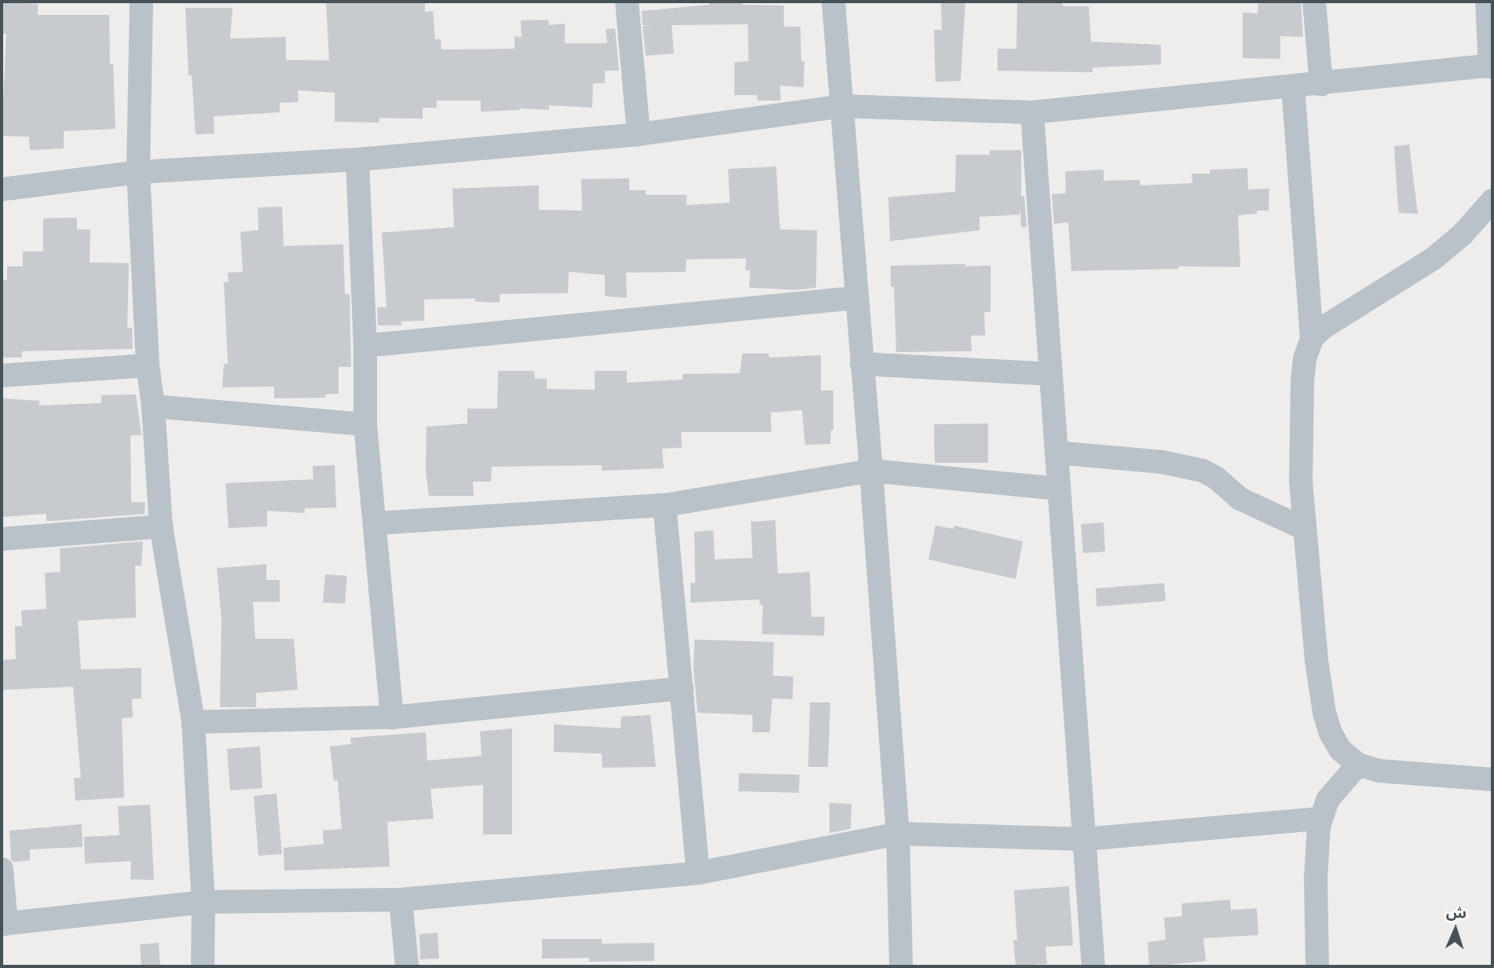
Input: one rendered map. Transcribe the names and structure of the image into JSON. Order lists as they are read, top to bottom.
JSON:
{
  "north": "top"
}
